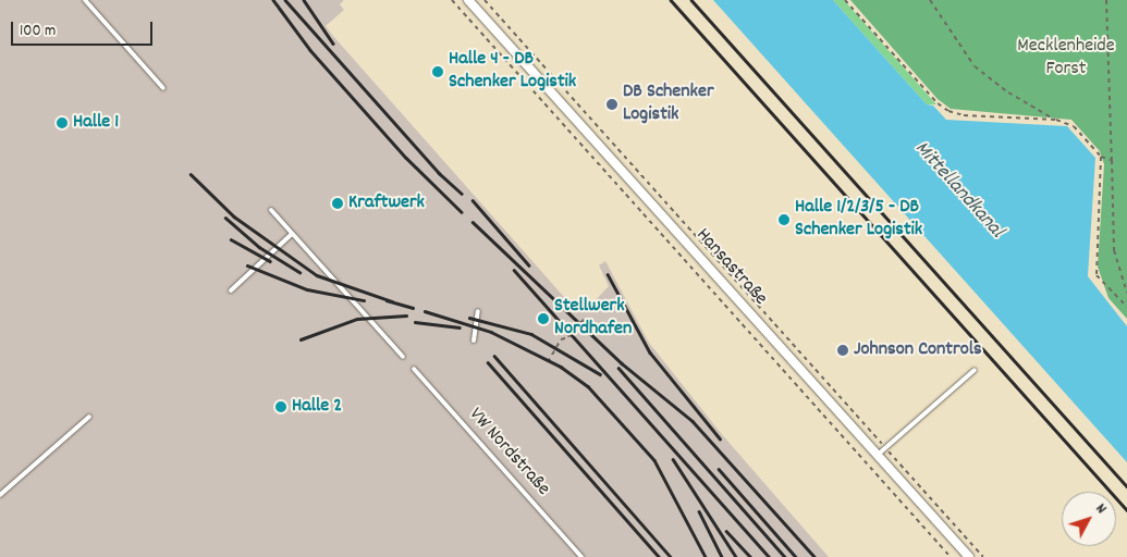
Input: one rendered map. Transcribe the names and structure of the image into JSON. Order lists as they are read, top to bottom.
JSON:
{
  "streets": {
    "street": ["Hansastraße"],
    "lane": ["VW Nordstraße"]
  },
  "water": ["Mittellandkanal"],
  "parks": ["Mecklenheide Forst"],
  "places": [
    "Halle 4 - DB Schenker Logistik",
    "DB Schenker Logistik",
    "Halle 1",
    "Kraftwerk",
    "Halle 1/2/3/5 - DB Schenker Logistik",
    "Stellwerk Nordhafen",
    "Johnson Controls",
    "Halle 2"
  ],
  "scale_bar": "100 m",
  "north": "top right"
}
